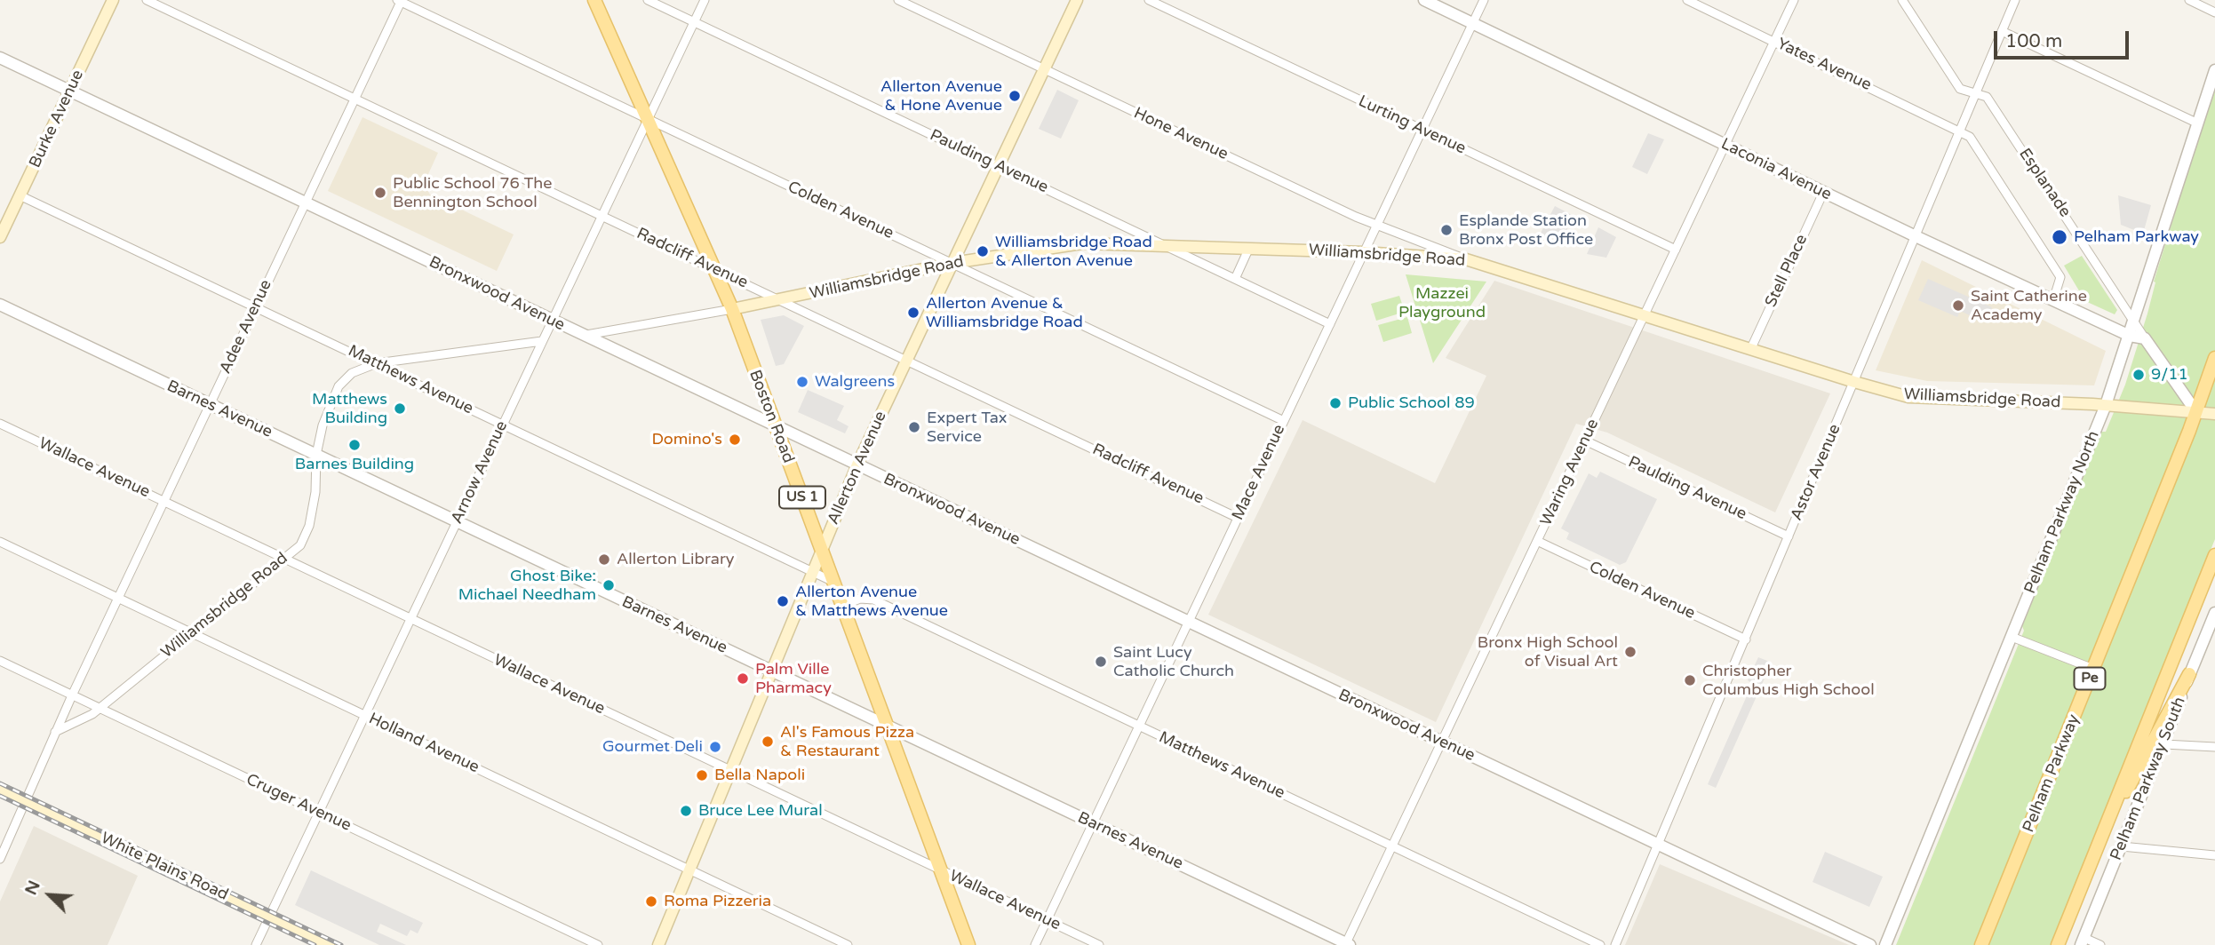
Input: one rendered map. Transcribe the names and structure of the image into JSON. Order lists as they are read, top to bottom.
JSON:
{
  "streets": {
    "main road": [
      "Burke Avenue",
      "Williamsbridge Road",
      "Boston Road",
      "Allerton Avenue",
      "US 1",
      "Pe",
      "Pelham Parkway",
      "White Plains Road"
    ],
    "street": [
      "Yates Avenue",
      "Lurting Avenue",
      "Hone Avenue",
      "Paulding Avenue",
      "Laconia Avenue",
      "Esplanade",
      "Colden Avenue",
      "Radcliff Avenue",
      "Stell Place",
      "Bronxwood Avenue",
      "Adee Avenue",
      "Matthews Avenue",
      "Barnes Avenue",
      "Wallace Avenue",
      "Arnow Avenue",
      "Mace Avenue",
      "Waring Avenue",
      "Astor Avenue",
      "Pelham Parkway North",
      "Holland Avenue",
      "Pelham Parkway South",
      "Cruger Avenue"
    ]
  },
  "crossings": [
    ["Yates Avenue", "Waring Avenue"],
    ["Yates Avenue", "Astor Avenue"],
    ["Burke Avenue", "Bronxwood Avenue"],
    ["Burke Avenue", "Matthews Avenue"],
    ["Lurting Avenue", "Mace Avenue"],
    ["Lurting Avenue", "Waring Avenue"],
    ["Hone Avenue", "Williamsbridge Road"],
    ["Hone Avenue", "Allerton Avenue"],
    ["Hone Avenue", "Mace Avenue"],
    ["Paulding Avenue", "Williamsbridge Road"],
    ["Paulding Avenue", "Allerton Avenue"],
    ["Paulding Avenue", "Arnow Avenue"],
    ["Paulding Avenue", "Mace Avenue"],
    ["Paulding Avenue", "Waring Avenue"],
    ["Paulding Avenue", "Astor Avenue"],
    ["Laconia Avenue", "Esplanade"],
    ["Laconia Avenue", "Stell Place"],
    ["Laconia Avenue", "Mace Avenue"],
    ["Laconia Avenue", "Waring Avenue"],
    ["Laconia Avenue", "Astor Avenue"],
    ["Laconia Avenue", "Pelham Parkway North"],
    ["Esplanade", "Williamsbridge Road"],
    ["Esplanade", "Astor Avenue"],
    ["Esplanade", "Pelham Parkway North"],
    ["Esplanade", "Pelham Parkway"],
    ["Colden Avenue", "Williamsbridge Road"],
    ["Colden Avenue", "Adee Avenue"],
    ["Colden Avenue", "Boston Road"],
    ["Colden Avenue", "Allerton Avenue"],
    ["Colden Avenue", "Arnow Avenue"],
    ["Colden Avenue", "Mace Avenue"],
    ["Colden Avenue", "Waring Avenue"],
    ["Colden Avenue", "Astor Avenue"],
    ["Williamsbridge Road", "Radcliff Avenue"],
    ["Williamsbridge Road", "Stell Place"],
    ["Williamsbridge Road", "Bronxwood Avenue"],
    ["Williamsbridge Road", "Adee Avenue"],
    ["Williamsbridge Road", "Matthews Avenue"],
    ["Williamsbridge Road", "Barnes Avenue"],
    ["Williamsbridge Road", "Boston Road"],
    ["Williamsbridge Road", "Wallace Avenue"],
    ["Williamsbridge Road", "Allerton Avenue"],
    ["Williamsbridge Road", "Arnow Avenue"],
    ["Williamsbridge Road", "Mace Avenue"],
    ["Williamsbridge Road", "Waring Avenue"],
    ["Williamsbridge Road", "Astor Avenue"],
    ["Williamsbridge Road", "Pelham Parkway North"],
    ["Williamsbridge Road", "Holland Avenue"],
    ["Williamsbridge Road", "Pelham Parkway"],
    ["Williamsbridge Road", "Cruger Avenue"],
    ["Radcliff Avenue", "Adee Avenue"],
    ["Radcliff Avenue", "Boston Road"],
    ["Radcliff Avenue", "Allerton Avenue"],
    ["Radcliff Avenue", "Arnow Avenue"],
    ["Radcliff Avenue", "Mace Avenue"],
    ["Bronxwood Avenue", "Adee Avenue"],
    ["Bronxwood Avenue", "Boston Road"],
    ["Bronxwood Avenue", "Allerton Avenue"],
    ["Bronxwood Avenue", "Arnow Avenue"],
    ["Bronxwood Avenue", "Mace Avenue"],
    ["Bronxwood Avenue", "Waring Avenue"],
    ["Bronxwood Avenue", "Astor Avenue"],
    ["Adee Avenue", "Matthews Avenue"],
    ["Adee Avenue", "Barnes Avenue"],
    ["Adee Avenue", "Wallace Avenue"],
    ["Adee Avenue", "Holland Avenue"],
    ["Adee Avenue", "Cruger Avenue"],
    ["Adee Avenue", "White Plains Road"],
    ["Matthews Avenue", "Boston Road"],
    ["Matthews Avenue", "Allerton Avenue"],
    ["Matthews Avenue", "Arnow Avenue"],
    ["Matthews Avenue", "Mace Avenue"],
    ["Matthews Avenue", "Waring Avenue"],
    ["Barnes Avenue", "Boston Road"],
    ["Barnes Avenue", "Allerton Avenue"],
    ["Barnes Avenue", "Arnow Avenue"],
    ["Barnes Avenue", "Mace Avenue"],
    ["Barnes Avenue", "Waring Avenue"],
    ["Boston Road", "Wallace Avenue"],
    ["Boston Road", "Allerton Avenue"],
    ["Boston Road", "Arnow Avenue"],
    ["Wallace Avenue", "Allerton Avenue"],
    ["Wallace Avenue", "Arnow Avenue"],
    ["Wallace Avenue", "Mace Avenue"],
    ["Allerton Avenue", "Holland Avenue"],
    ["Arnow Avenue", "Holland Avenue"],
    ["Arnow Avenue", "Cruger Avenue"],
    ["Arnow Avenue", "White Plains Road"]
  ],
  "parks": ["Mazzei Playground"],
  "places": [
    "Allerton Avenue & Hone Avenue",
    "Public School 76 The Bennington School",
    "Esplande Station Bronx Post Office",
    "Pelham Parkway",
    "Williamsbridge Road & Allerton Avenue",
    "Saint Catherine Academy",
    "Allerton Avenue & Williamsbridge Road",
    "9/11",
    "Walgreens",
    "Public School 89",
    "Matthews Building",
    "Expert Tax Service",
    "Domino's",
    "Barnes Building",
    "Allerton Library",
    "Ghost Bike: Michael Needham",
    "Allerton Avenue & Matthews Avenue",
    "Bronx High School of Visual Art",
    "Saint Lucy Catholic Church",
    "Palm Ville Pharmacy",
    "Christopher Columbus High School",
    "Al's Famous Pizza & Restaurant",
    "Gourmet Deli",
    "Bella Napoli",
    "Bruce Lee Mural",
    "Roma Pizzeria"
  ],
  "scale_bar": "100 m",
  "north": "top left"
}
